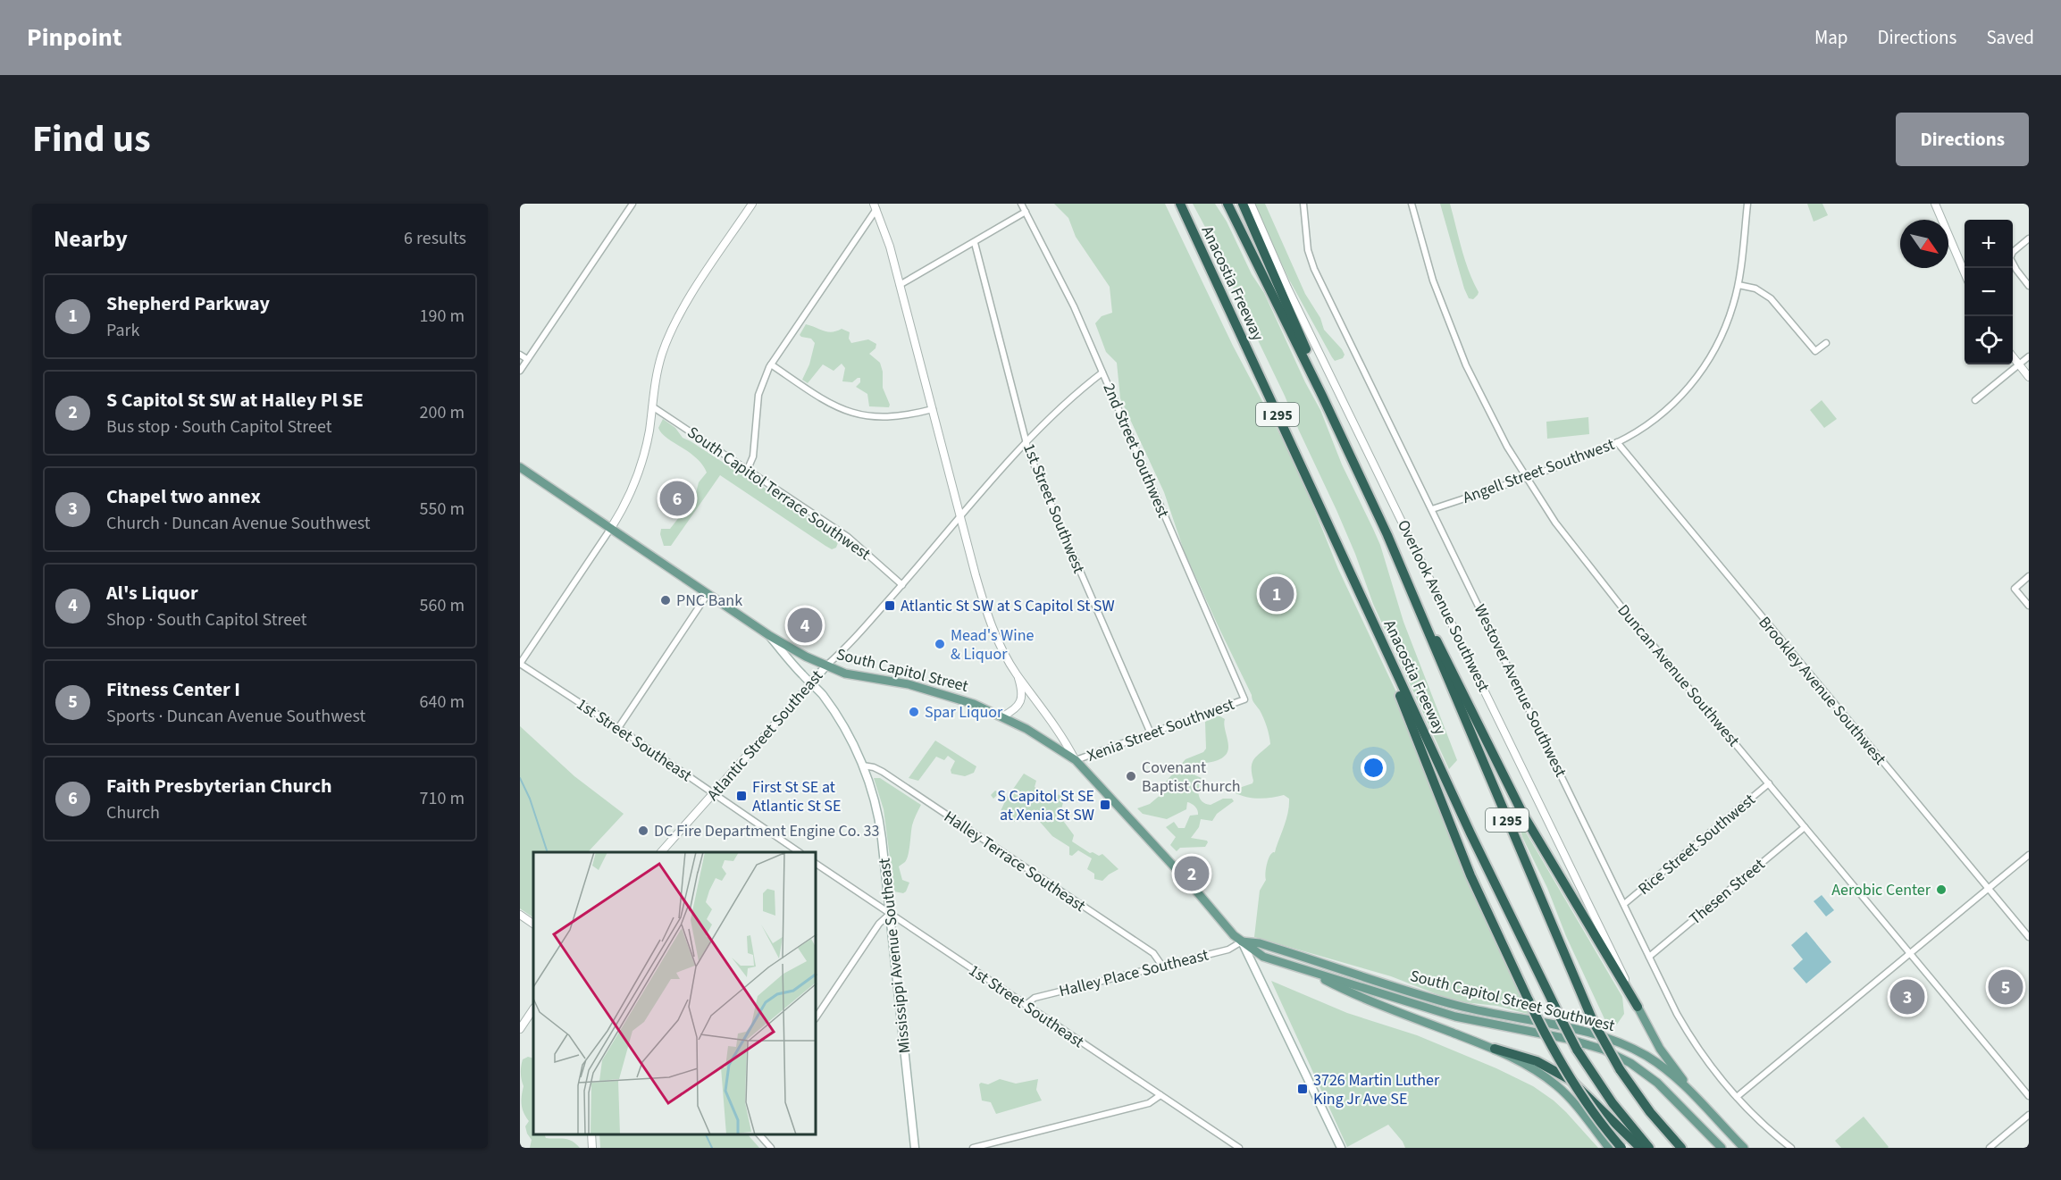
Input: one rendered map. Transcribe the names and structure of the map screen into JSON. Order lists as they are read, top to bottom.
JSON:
{
  "streets": {
    "highway": ["Anacostia Freeway", "I 295"],
    "main road": [
      "South Capitol Street",
      "Atlantic Street Southeast",
      "Mississippi Avenue Southeast",
      "South Capitol Street Southwest"
    ],
    "street": [
      "2nd Street Southwest",
      "Angell Street Southwest",
      "South Capitol Terrace Southwest",
      "1st Street Southwest",
      "Overlook Avenue Southwest",
      "Duncan Avenue Southwest",
      "Westover Avenue Southwest",
      "Brookley Avenue Southwest",
      "Xenia Street Southwest",
      "1st Street Southeast",
      "Rice Street Southwest",
      "Halley Terrace Southeast",
      "Thesen Street",
      "Halley Place Southeast"
    ]
  },
  "crossings": [
    ["2nd Street Southwest", "Xenia Street Southwest"],
    ["Angell Street Southwest", "Duncan Avenue Southwest"],
    ["Angell Street Southwest", "Westover Avenue Southwest"],
    ["Angell Street Southwest", "Brookley Avenue Southwest"],
    ["1st Street Southwest", "Xenia Street Southwest"],
    ["South Capitol Street", "Xenia Street Southwest"],
    ["South Capitol Street", "Atlantic Street Southeast"],
    ["South Capitol Street", "Mississippi Avenue Southeast"],
    ["South Capitol Street", "Halley Place Southeast"],
    ["South Capitol Street", "South Capitol Street Southwest"],
    ["Duncan Avenue Southwest", "Rice Street Southwest"],
    ["Duncan Avenue Southwest", "Thesen Street"],
    ["Westover Avenue Southwest", "Rice Street Southwest"],
    ["Westover Avenue Southwest", "Thesen Street"],
    ["Atlantic Street Southeast", "1st Street Southeast"],
    ["Atlantic Street Southeast", "Mississippi Avenue Southeast"],
    ["1st Street Southeast", "Mississippi Avenue Southeast"],
    ["1st Street Southeast", "Halley Place Southeast"],
    ["Halley Terrace Southeast", "Mississippi Avenue Southeast"],
    ["Halley Terrace Southeast", "Halley Place Southeast"],
    ["Halley Place Southeast", "South Capitol Street Southwest"]
  ],
  "places": {
    "other": [
      "PNC Bank",
      "Mead's Wine & Liquor",
      "Spar Liquor",
      "Covenant Baptist Church",
      "DC Fire Department Engine Co. 33",
      "Aerobic Center"
    ],
    "transit": [
      "Atlantic St SW at S Capitol St SW",
      "First St SE at Atlantic St SE",
      "S Capitol St SE at Xenia St SW",
      "3726 Martin Luther King Jr Ave SE"
    ]
  },
  "north": "bottom right",
  "page": {
    "header": "Pinpoint",
    "nav": ["Map", "Directions", "Saved"],
    "title": "Find us",
    "buttons": "Directions",
    "heading": ["Nearby", "6 results"],
    "map_buttons": ["+", "−"],
    "list": [
      {
        "mark": "1",
        "name": "Shepherd Parkway",
        "note": "Park",
        "value": "190 m"
      },
      {
        "mark": "2",
        "name": "S Capitol St SW at Halley Pl SE",
        "note": "Bus stop · South Capitol Street",
        "value": "200 m"
      },
      {
        "mark": "3",
        "name": "Chapel two annex",
        "note": "Church · Duncan Avenue Southwest",
        "value": "550 m"
      },
      {
        "mark": "4",
        "name": "Al's Liquor",
        "note": "Shop · South Capitol Street",
        "value": "560 m"
      },
      {
        "mark": "5",
        "name": "Fitness Center I",
        "note": "Sports · Duncan Avenue Southwest",
        "value": "640 m"
      },
      {
        "mark": "6",
        "name": "Faith Presbyterian Church",
        "note": "Church",
        "value": "710 m"
      }
    ],
    "pins": [
      "6",
      "1",
      "4",
      "2",
      "5",
      "3"
    ]
  }
}
